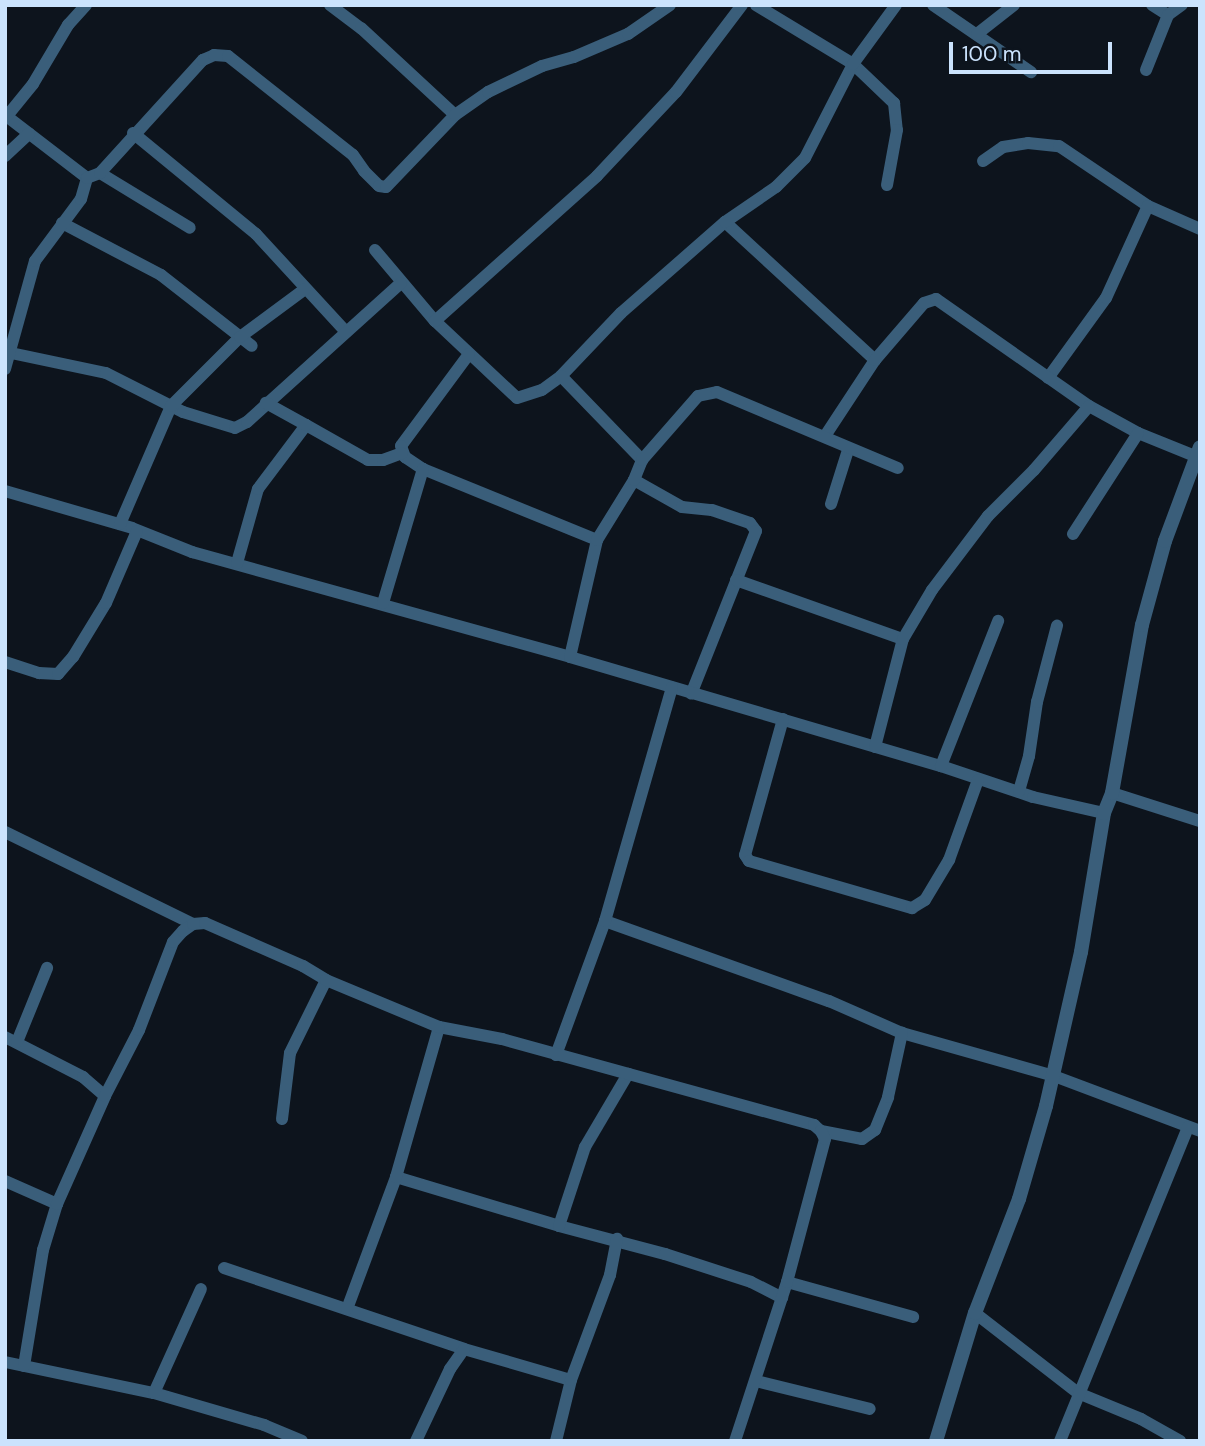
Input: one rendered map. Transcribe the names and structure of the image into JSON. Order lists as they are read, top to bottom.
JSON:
{
  "scale_bar": "100 m"
}
